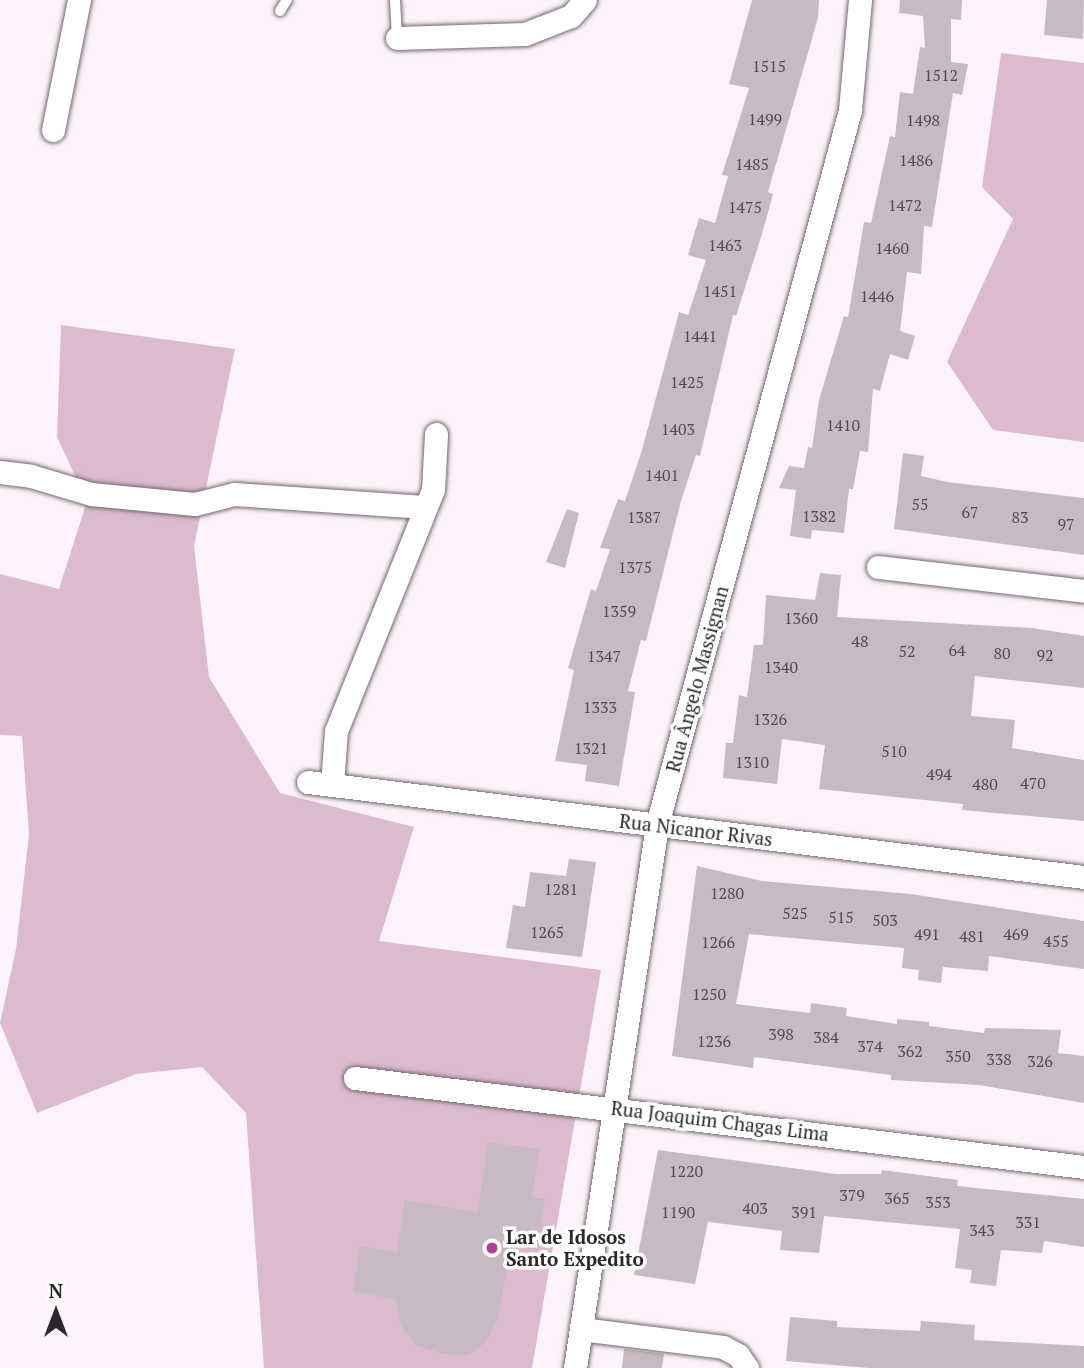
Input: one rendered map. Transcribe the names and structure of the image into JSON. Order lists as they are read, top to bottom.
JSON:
{
  "streets": {
    "street": ["Rua Ângelo Massignan", "Rua Nicanor Rivas", "Rua Joaquim Chagas Lima"]
  },
  "crossings": [
    ["Rua Ângelo Massignan", "Rua Nicanor Rivas"],
    ["Rua Ângelo Massignan", "Rua Joaquim Chagas Lima"]
  ],
  "places": ["Lar de Idosos Santo Expedito"],
  "house_numbers": [
    "1515",
    "1512",
    "1499",
    "1498",
    "1486",
    "1485",
    "1472",
    "1475",
    "1463",
    "1460",
    "1451",
    "1446",
    "1441",
    "1425",
    "1410",
    "1403",
    "1401",
    "55",
    "67",
    "1382",
    "1387",
    "83",
    "97",
    "1375",
    "1359",
    "1360",
    "48",
    "64",
    "52",
    "80",
    "92",
    "1347",
    "1340",
    "1333",
    "1326",
    "1321",
    "510",
    "1310",
    "494",
    "470",
    "480",
    "1281",
    "1280",
    "525",
    "515",
    "503",
    "1265",
    "491",
    "469",
    "481",
    "455",
    "1266",
    "1250",
    "398",
    "384",
    "1236",
    "374",
    "362",
    "350",
    "338",
    "326",
    "1220",
    "379",
    "365",
    "353",
    "403",
    "1190",
    "391",
    "331",
    "343"
  ],
  "north": "top"
}
